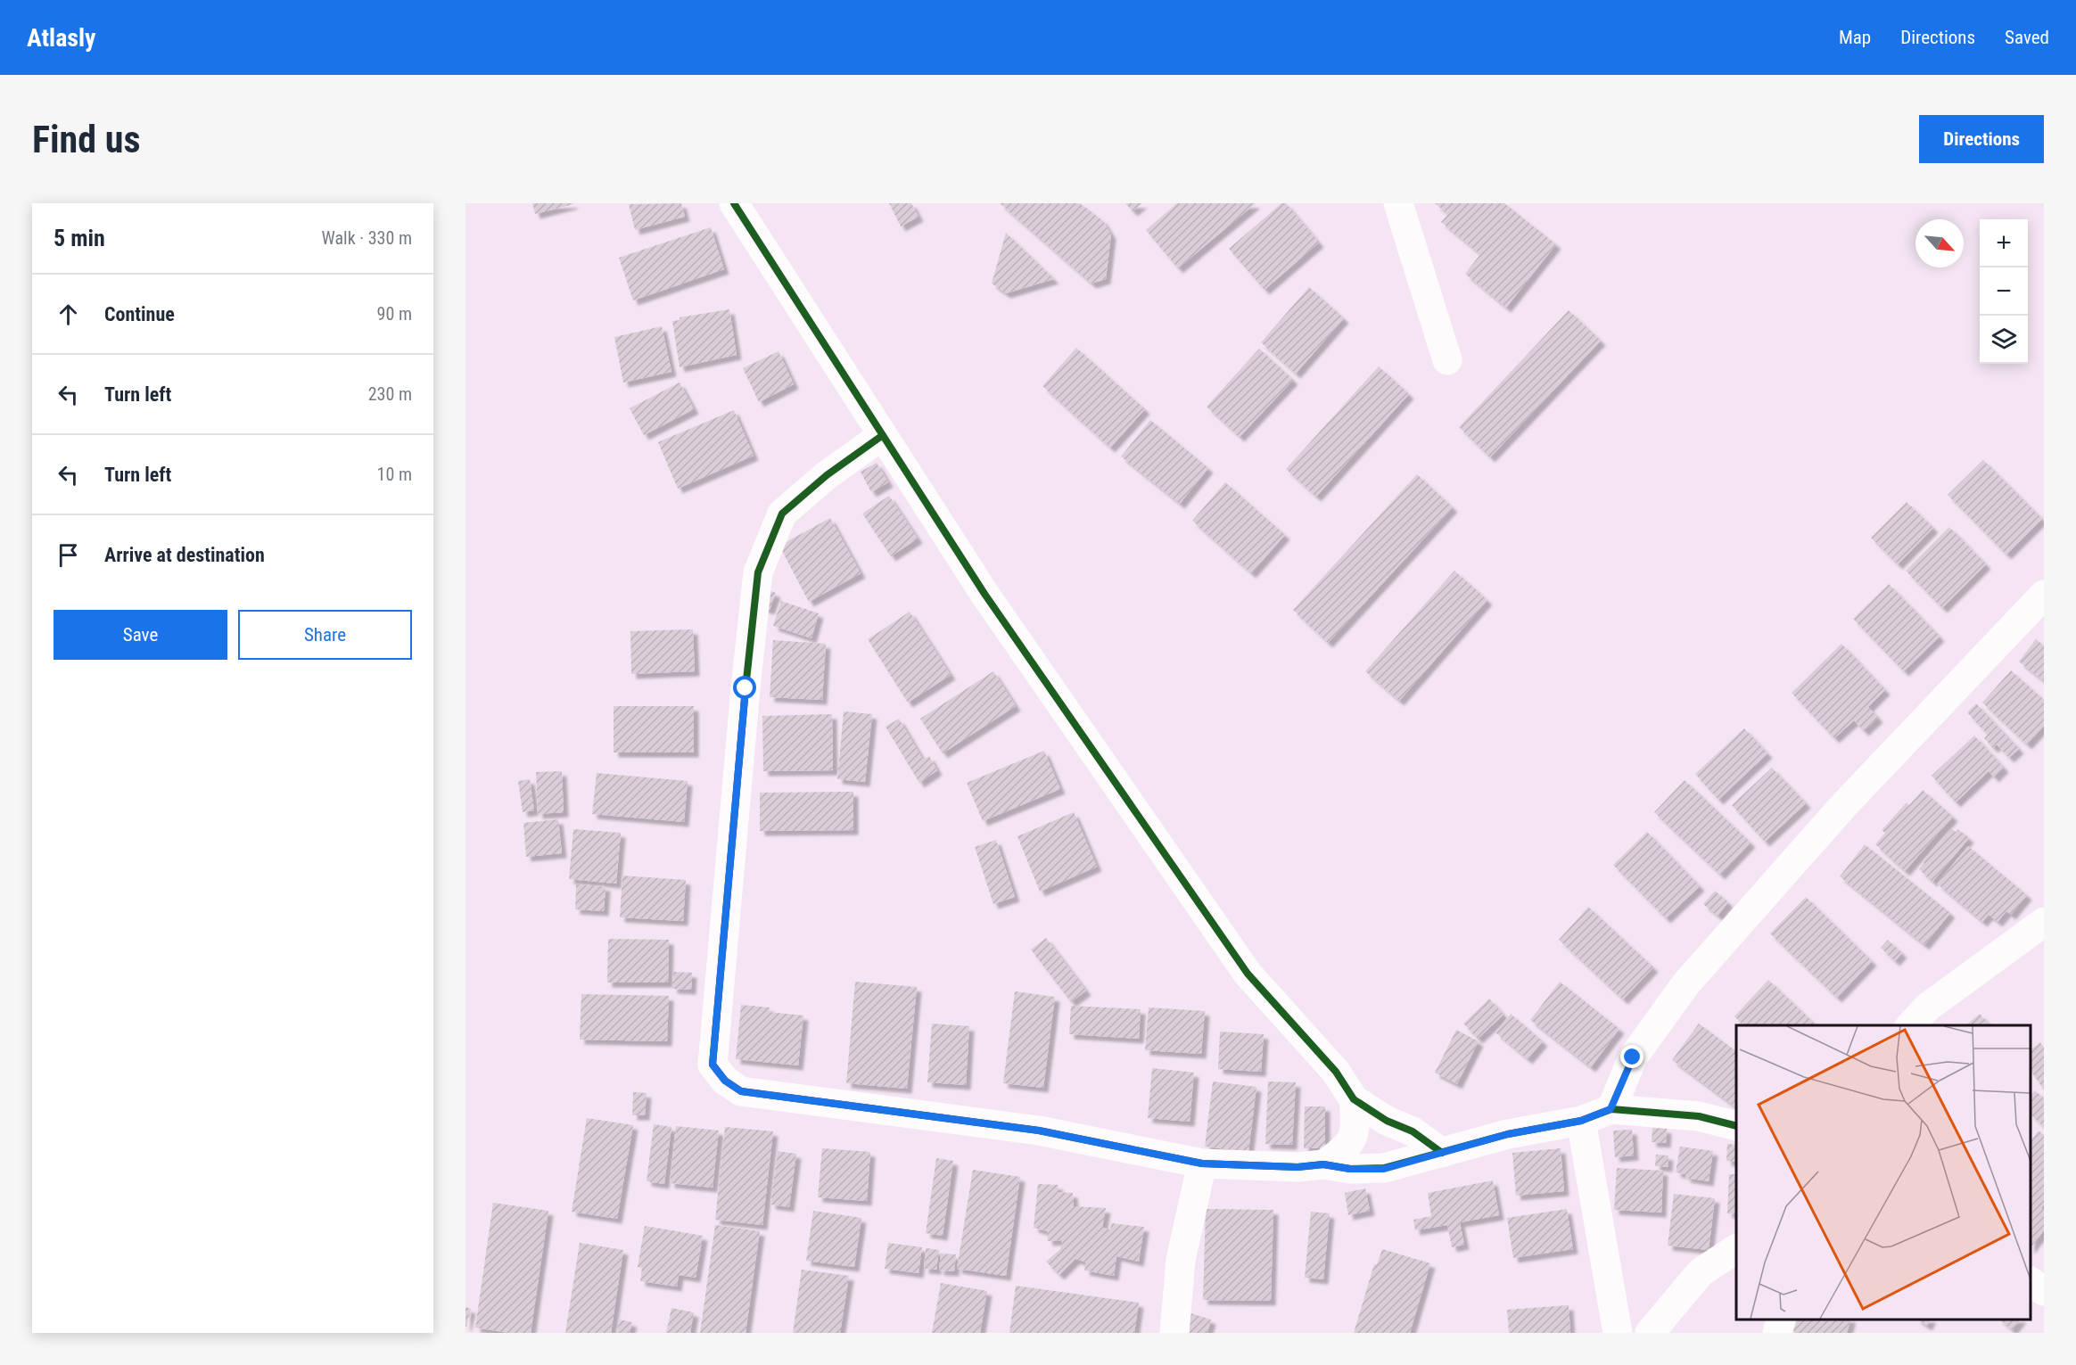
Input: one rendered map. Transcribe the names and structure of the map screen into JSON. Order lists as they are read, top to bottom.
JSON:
{
  "north": "bottom right",
  "page": {
    "header": "Atlasly",
    "nav": ["Map", "Directions", "Saved"],
    "buttons": [
      "Directions",
      ["Save", "Share"]
    ],
    "title": "Find us",
    "heading": ["5 min", "Walk · 330 m"],
    "map_buttons": ["+", "−"],
    "list": [
      ["Continue", "90 m"],
      ["Turn left", "230 m"],
      ["Turn left", "10 m"],
      "Arrive at destination"
    ]
  }
}
